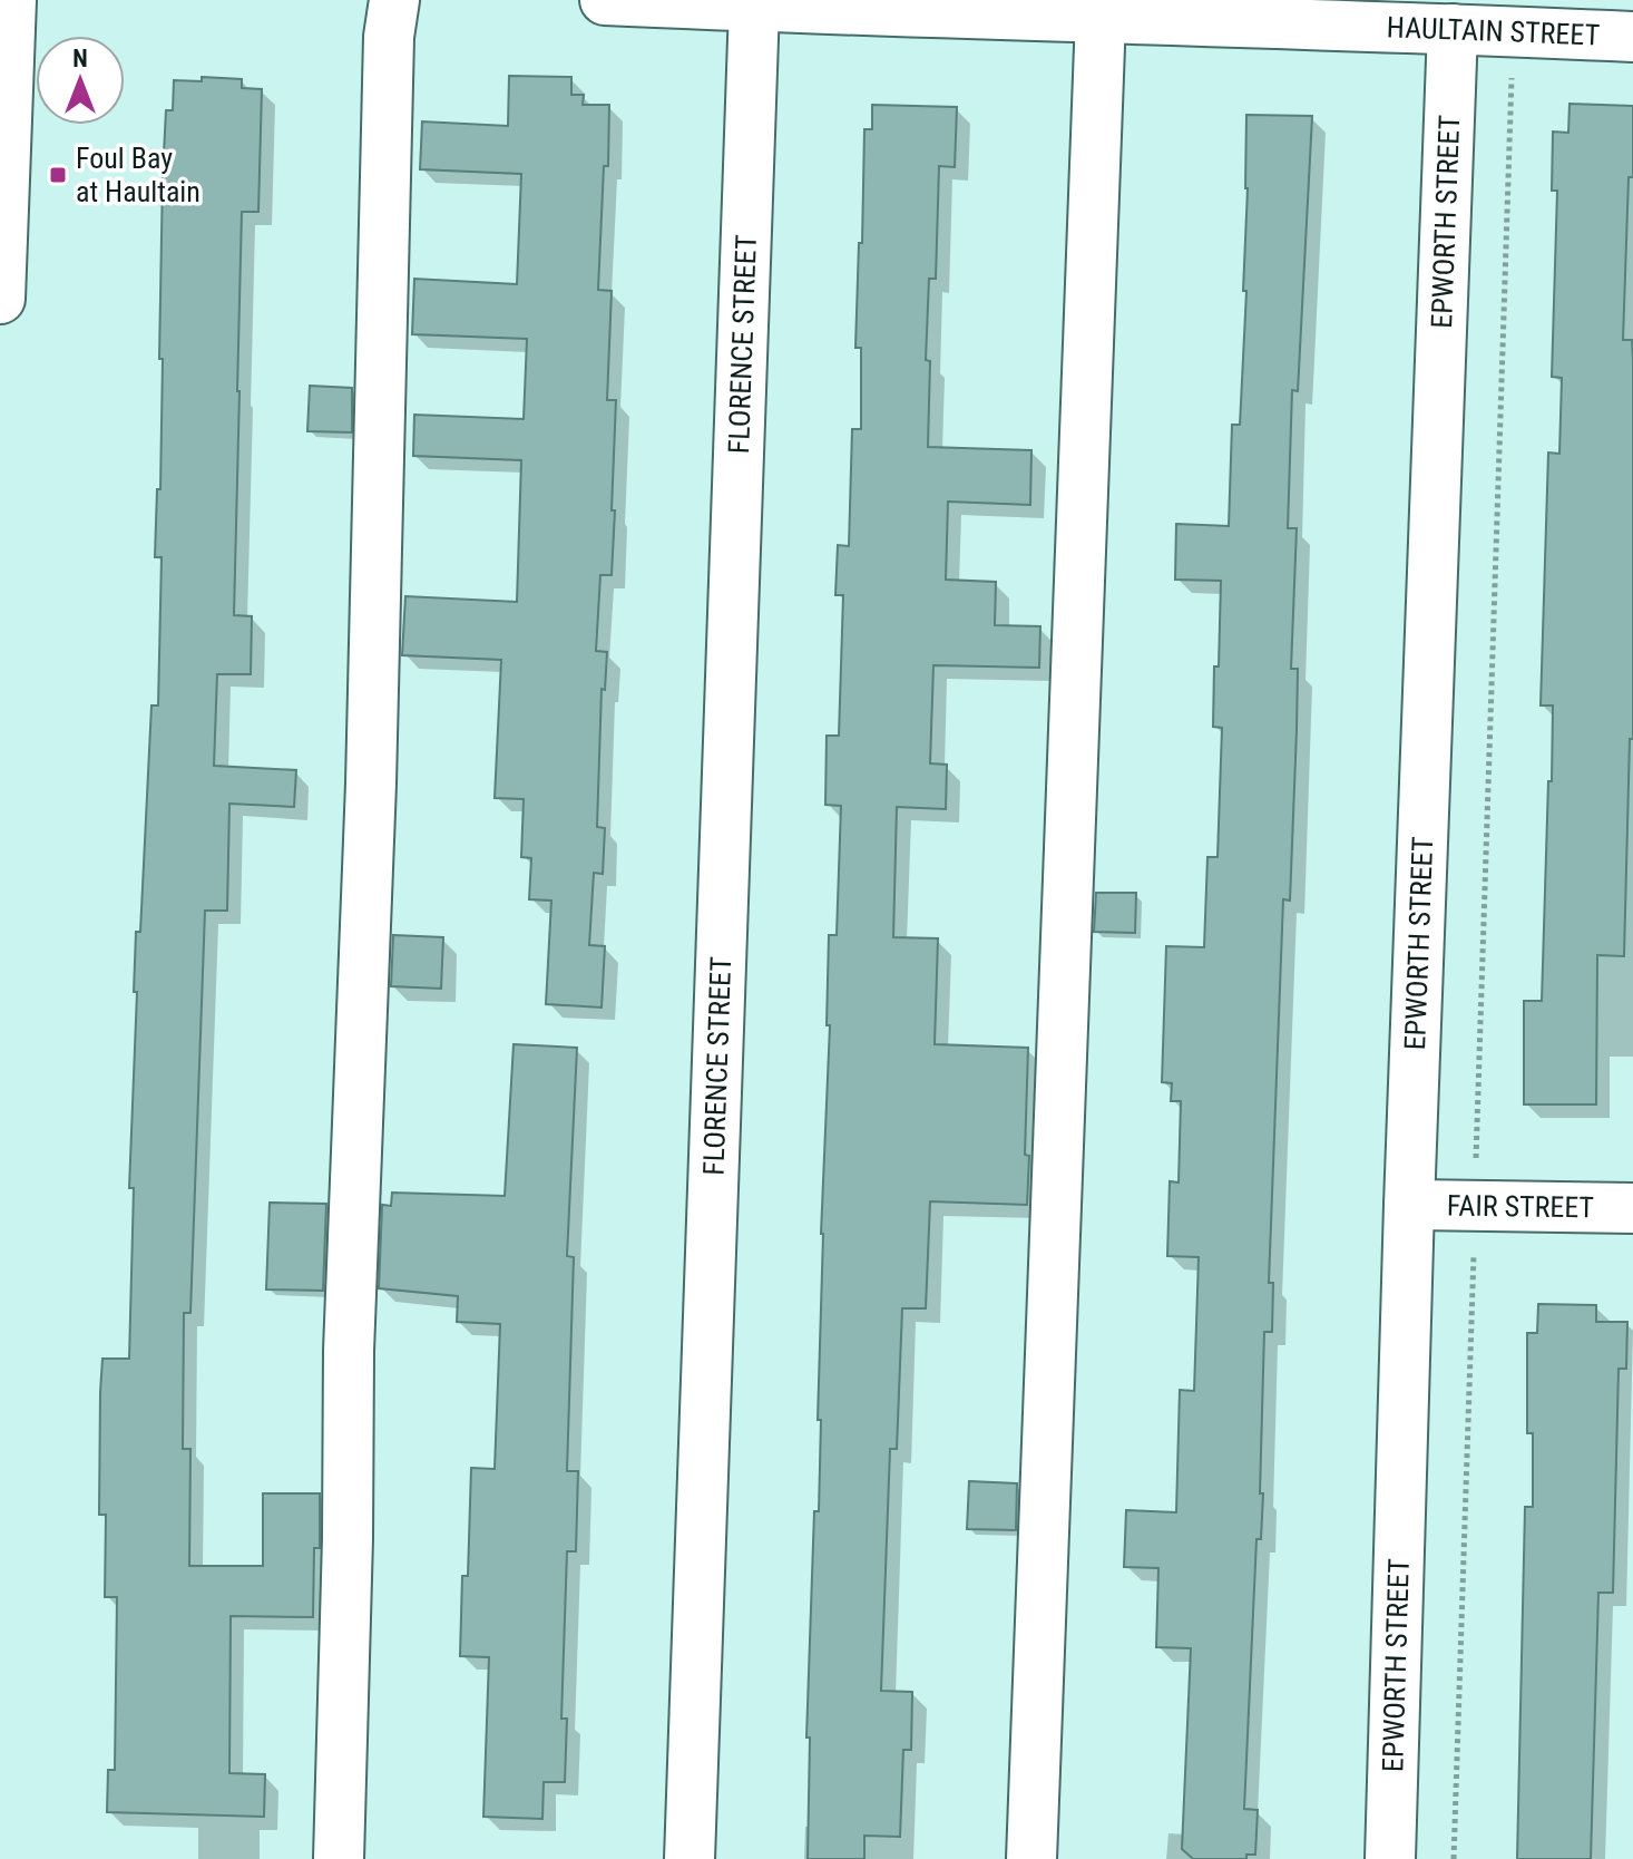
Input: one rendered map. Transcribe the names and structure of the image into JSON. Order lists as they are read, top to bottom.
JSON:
{
  "streets": {
    "street": [
      "HAULTAIN STREET",
      "EPWORTH STREET",
      "FLORENCE STREET",
      "FAIR STREET"
    ]
  },
  "crossings": [
    ["HAULTAIN STREET", "EPWORTH STREET"],
    ["HAULTAIN STREET", "FLORENCE STREET"],
    ["EPWORTH STREET", "FAIR STREET"]
  ],
  "places": {
    "transit": ["Foul Bay at Haultain"]
  },
  "north": "top"
}
